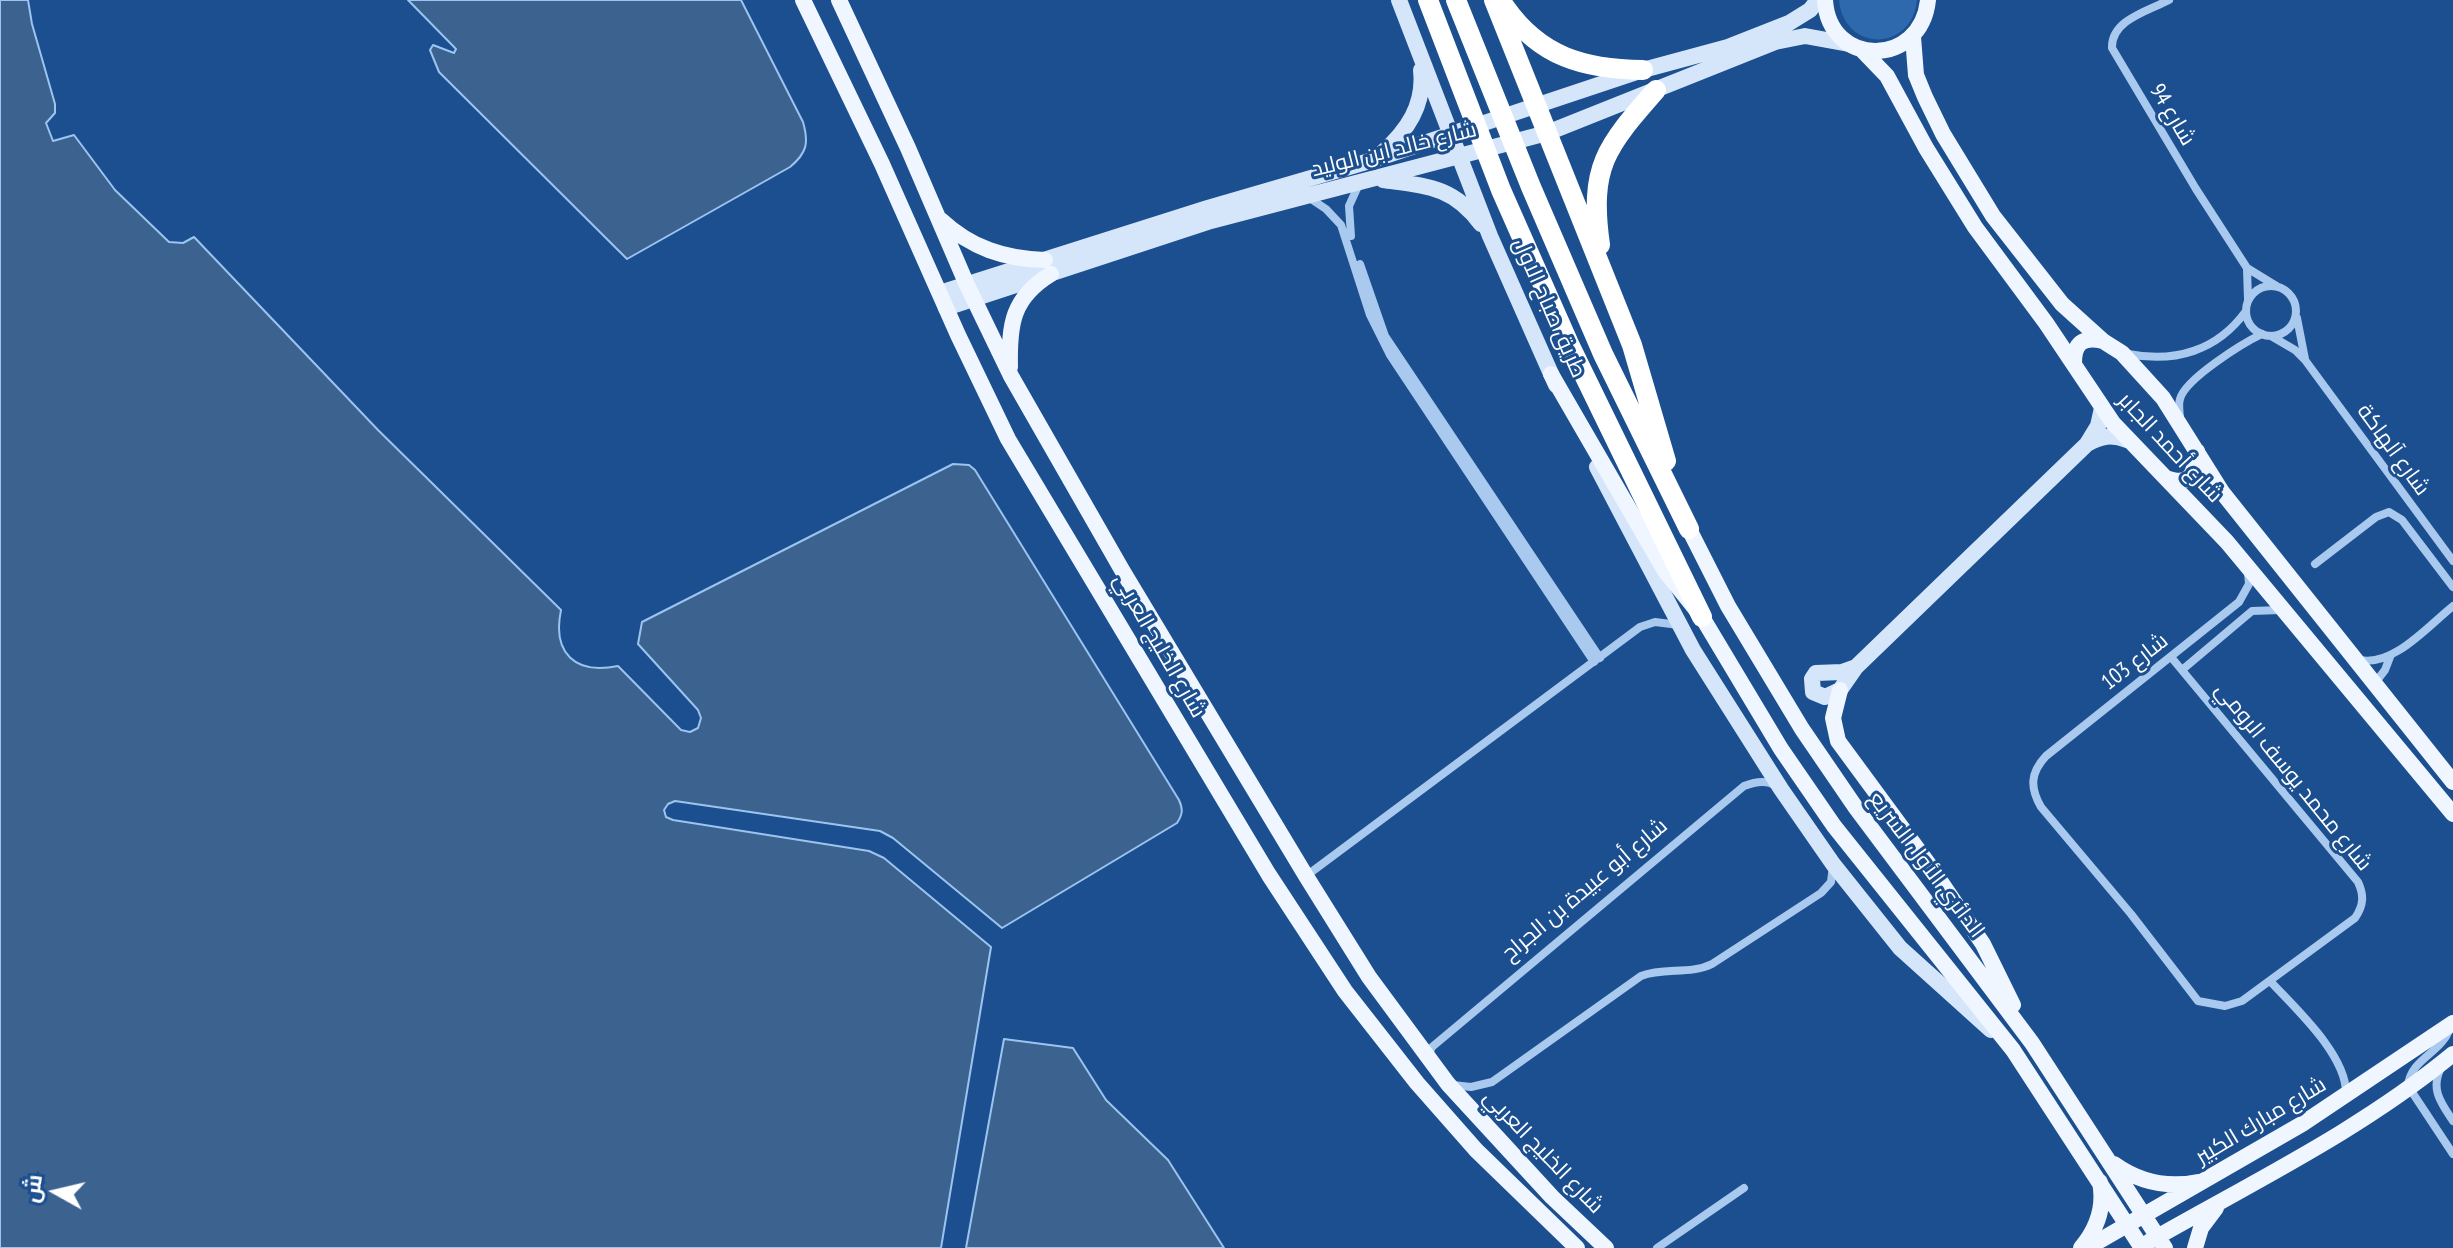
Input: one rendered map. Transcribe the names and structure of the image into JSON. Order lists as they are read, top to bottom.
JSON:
{
  "streets": {
    "highway": ["طريق صباح الاول"],
    "main road": [
      "شارع خالد ابن الوليد",
      "شارع أحمد الجابر",
      "شارع الخليج العربي",
      "الدائري الأول السريع",
      "شارع مبارك الكبير"
    ],
    "street": [
      "شارع 94",
      "شارع آلهاكة",
      "شارع 103",
      "شارع محمد يوسف الرومي",
      "شارع أبو عبيدة بن الجراح"
    ]
  },
  "crossings": [
    ["شارع 94", "شارع آلهاكة"],
    ["شارع خالد ابن الوليد", "طريق صباح الاول"],
    ["شارع خالد ابن الوليد", "شارع أحمد الجابر"],
    ["شارع خالد ابن الوليد", "شارع الخليج العربي"],
    ["طريق صباح الاول", "الدائري الأول السريع"],
    ["شارع أحمد الجابر", "شارع 103"],
    ["شارع الخليج العربي", "شارع أبو عبيدة بن الجراح"],
    ["شارع 103", "شارع محمد يوسف الرومي"],
    ["الدائري الأول السريع", "شارع أبو عبيدة بن الجراح"],
    ["الدائري الأول السريع", "شارع مبارك الكبير"]
  ],
  "north": "left"
}
